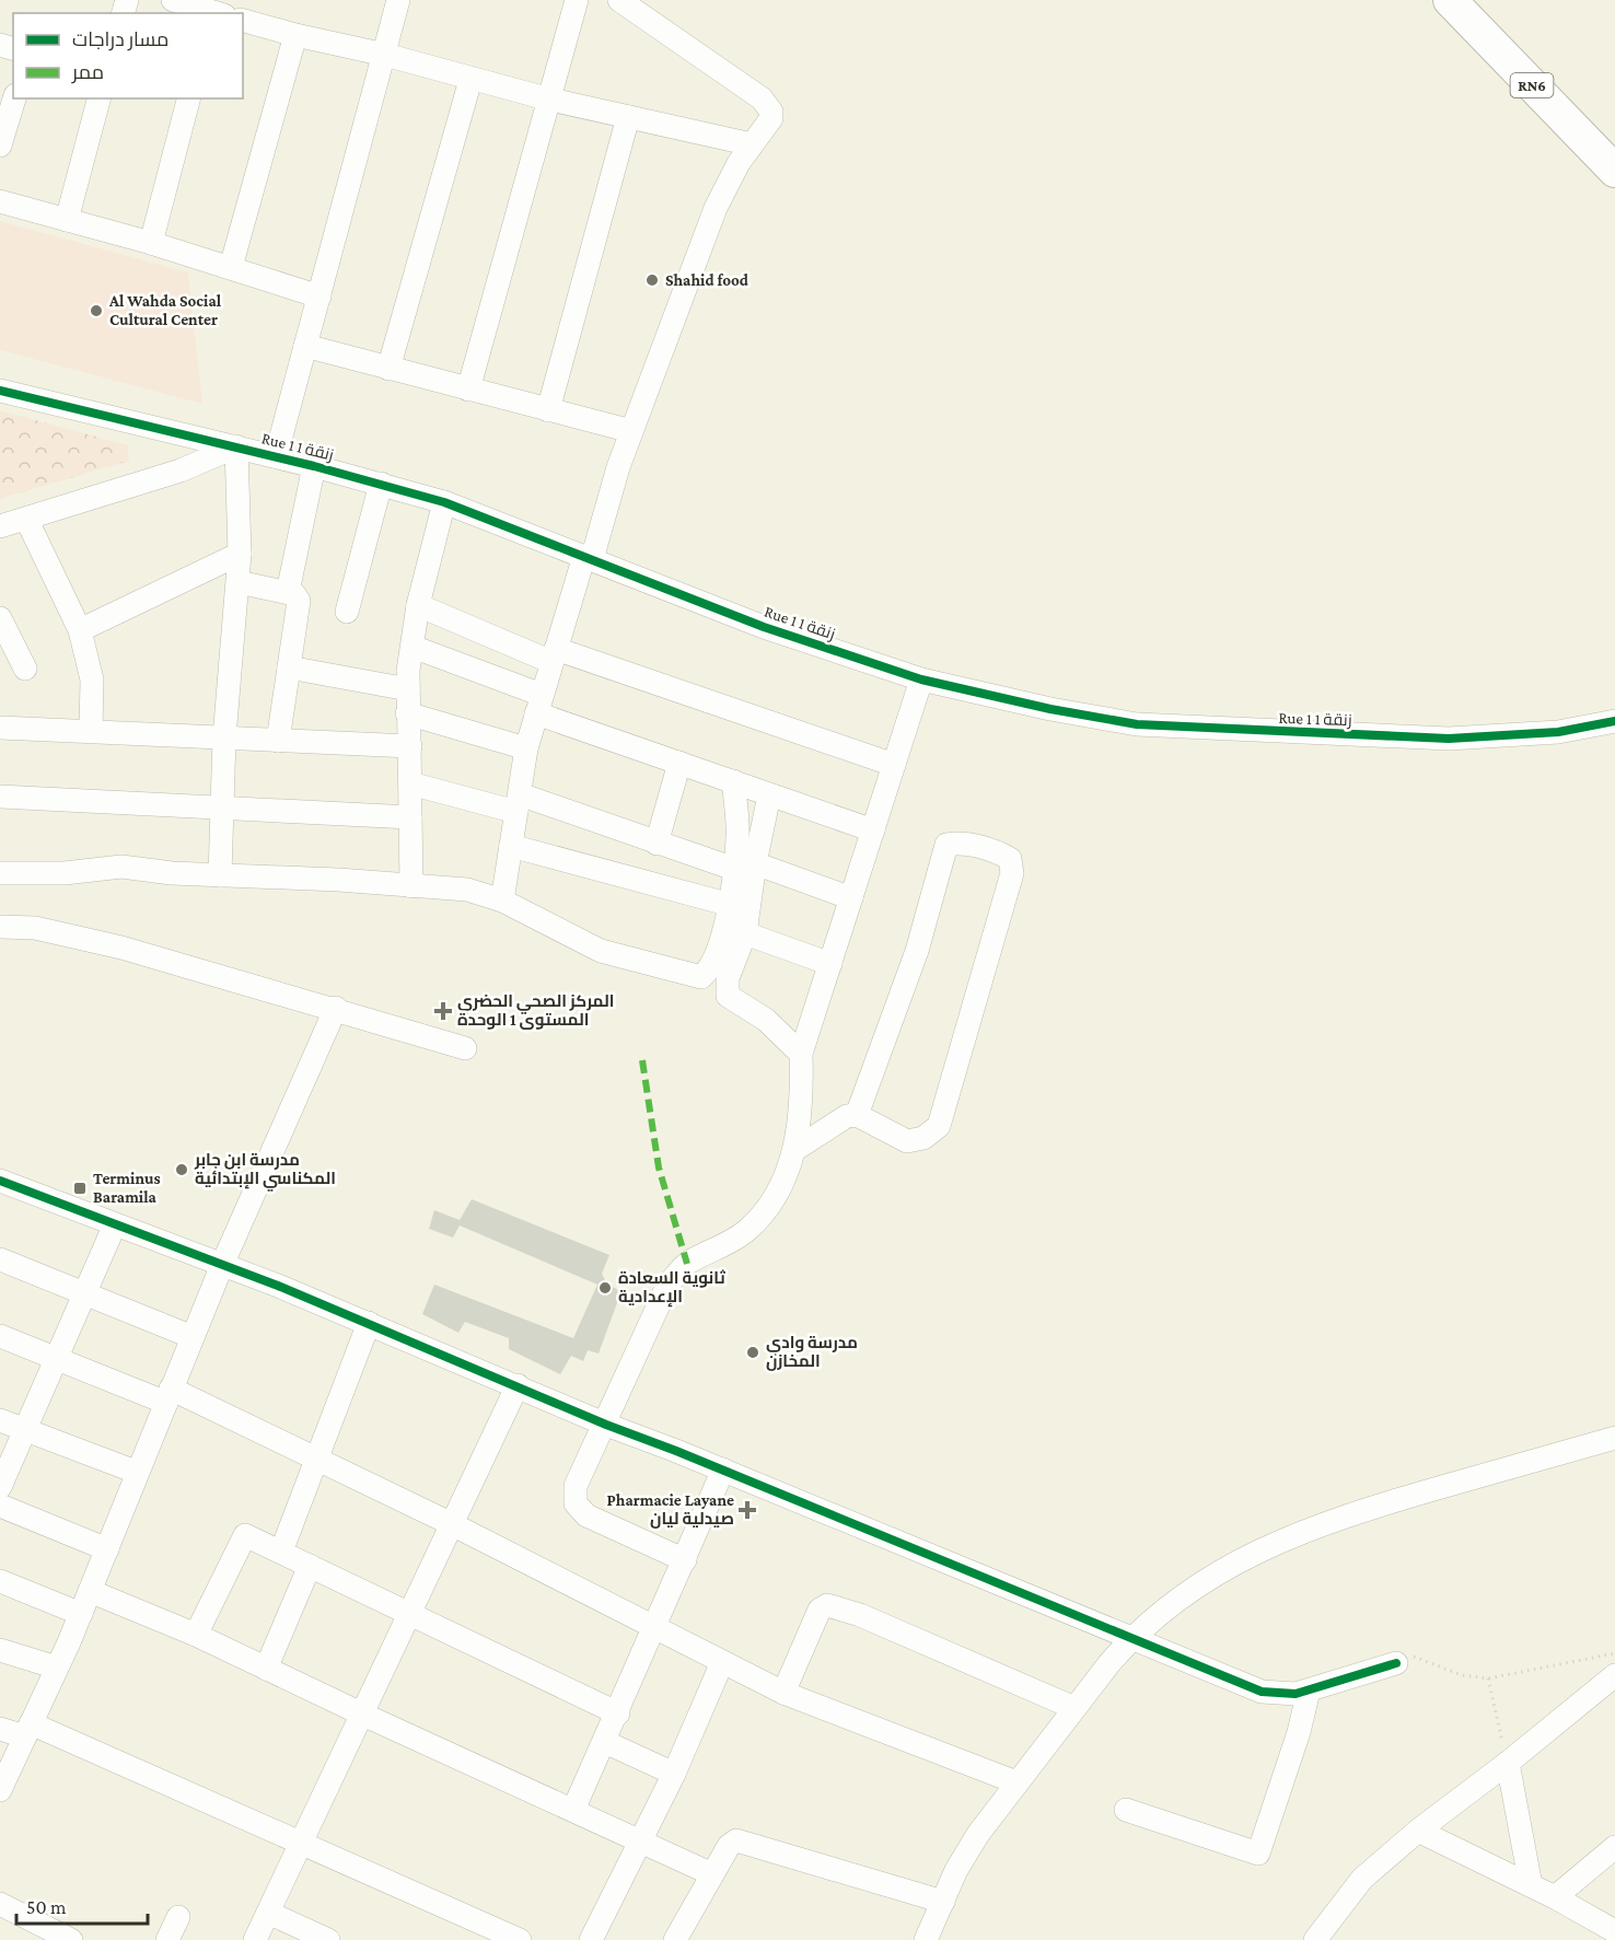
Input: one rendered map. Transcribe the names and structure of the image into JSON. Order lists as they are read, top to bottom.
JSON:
{
  "streets": {
    "highway": ["RN6"],
    "street": ["Rue 1 زنقة 1"]
  },
  "places": {
    "other": [
      "Shahid food",
      "Al Wahda Social Cultural Center",
      "مدرسة ابن جابر المكناسي الإبتدائية",
      "ثانوية السعادة الإعدادية",
      "مدرسة وادي المخازن"
    ],
    "health": ["المركز الصحي الحضري المستوى 1 الوحدة", "Pharmacie Layane صيدلية ليان"],
    "transit": ["Terminus Baramila"]
  },
  "legend": ["مسار دراجات", "ممر"],
  "scale_bar": "50 m"
}
